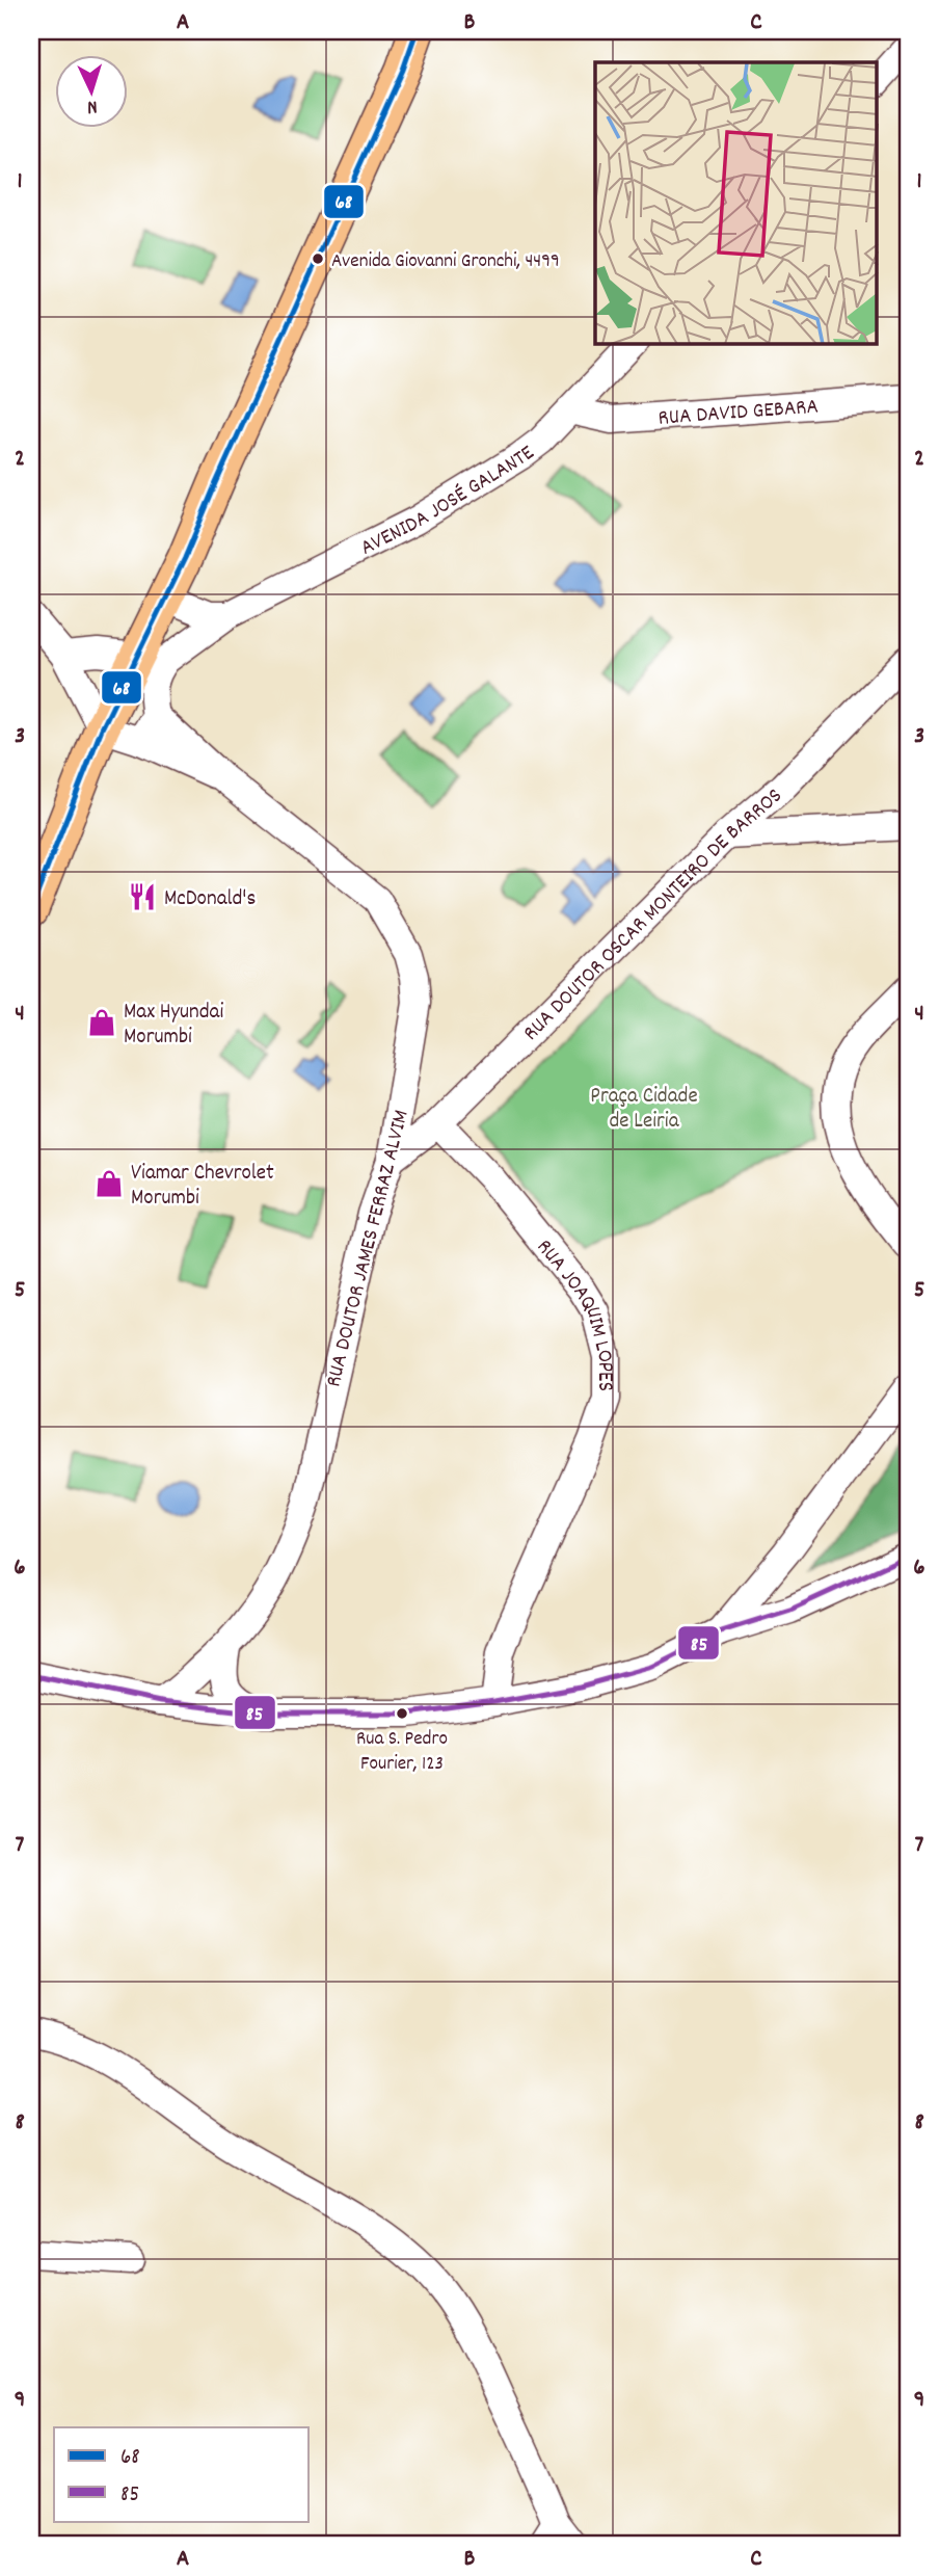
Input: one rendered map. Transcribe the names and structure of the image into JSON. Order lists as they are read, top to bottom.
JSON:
{
  "streets": {
    "street": [
      "RUA DAVID GEBARA",
      "AVENIDA JOSÉ GALANTE",
      "RUA DOUTOR OSCAR MONTEIRO DE BARROS",
      "RUA DOUTOR JAMES FERRAZ ALVIM",
      "RUA JOAQUIM LOPES"
    ]
  },
  "crossings": [
    ["RUA DAVID GEBARA", "AVENIDA JOSÉ GALANTE"],
    ["AVENIDA JOSÉ GALANTE", "RUA DOUTOR JAMES FERRAZ ALVIM"],
    ["RUA DOUTOR OSCAR MONTEIRO DE BARROS", "RUA DOUTOR JAMES FERRAZ ALVIM"],
    ["RUA DOUTOR OSCAR MONTEIRO DE BARROS", "RUA JOAQUIM LOPES"]
  ],
  "parks": ["Praça Cidade de Leiria"],
  "places": {
    "other": ["Avenida Giovanni Gronchi, 4499", "Rua S. Pedro Fourier, 123"],
    "restaurant": ["McDonald's"],
    "shop": ["Max Hyundai Morumbi", "Viamar Chevrolet Morumbi"]
  },
  "lines": ["transit line 68", "transit line 85"],
  "legend": ["68", "85"],
  "north": "bottom",
  "grid": {
    "columns": ["A", "B", "C"],
    "rows": [
      "1",
      "2",
      "3",
      "4",
      "5",
      "6",
      "7",
      "8",
      "9"
    ]
  }
}
